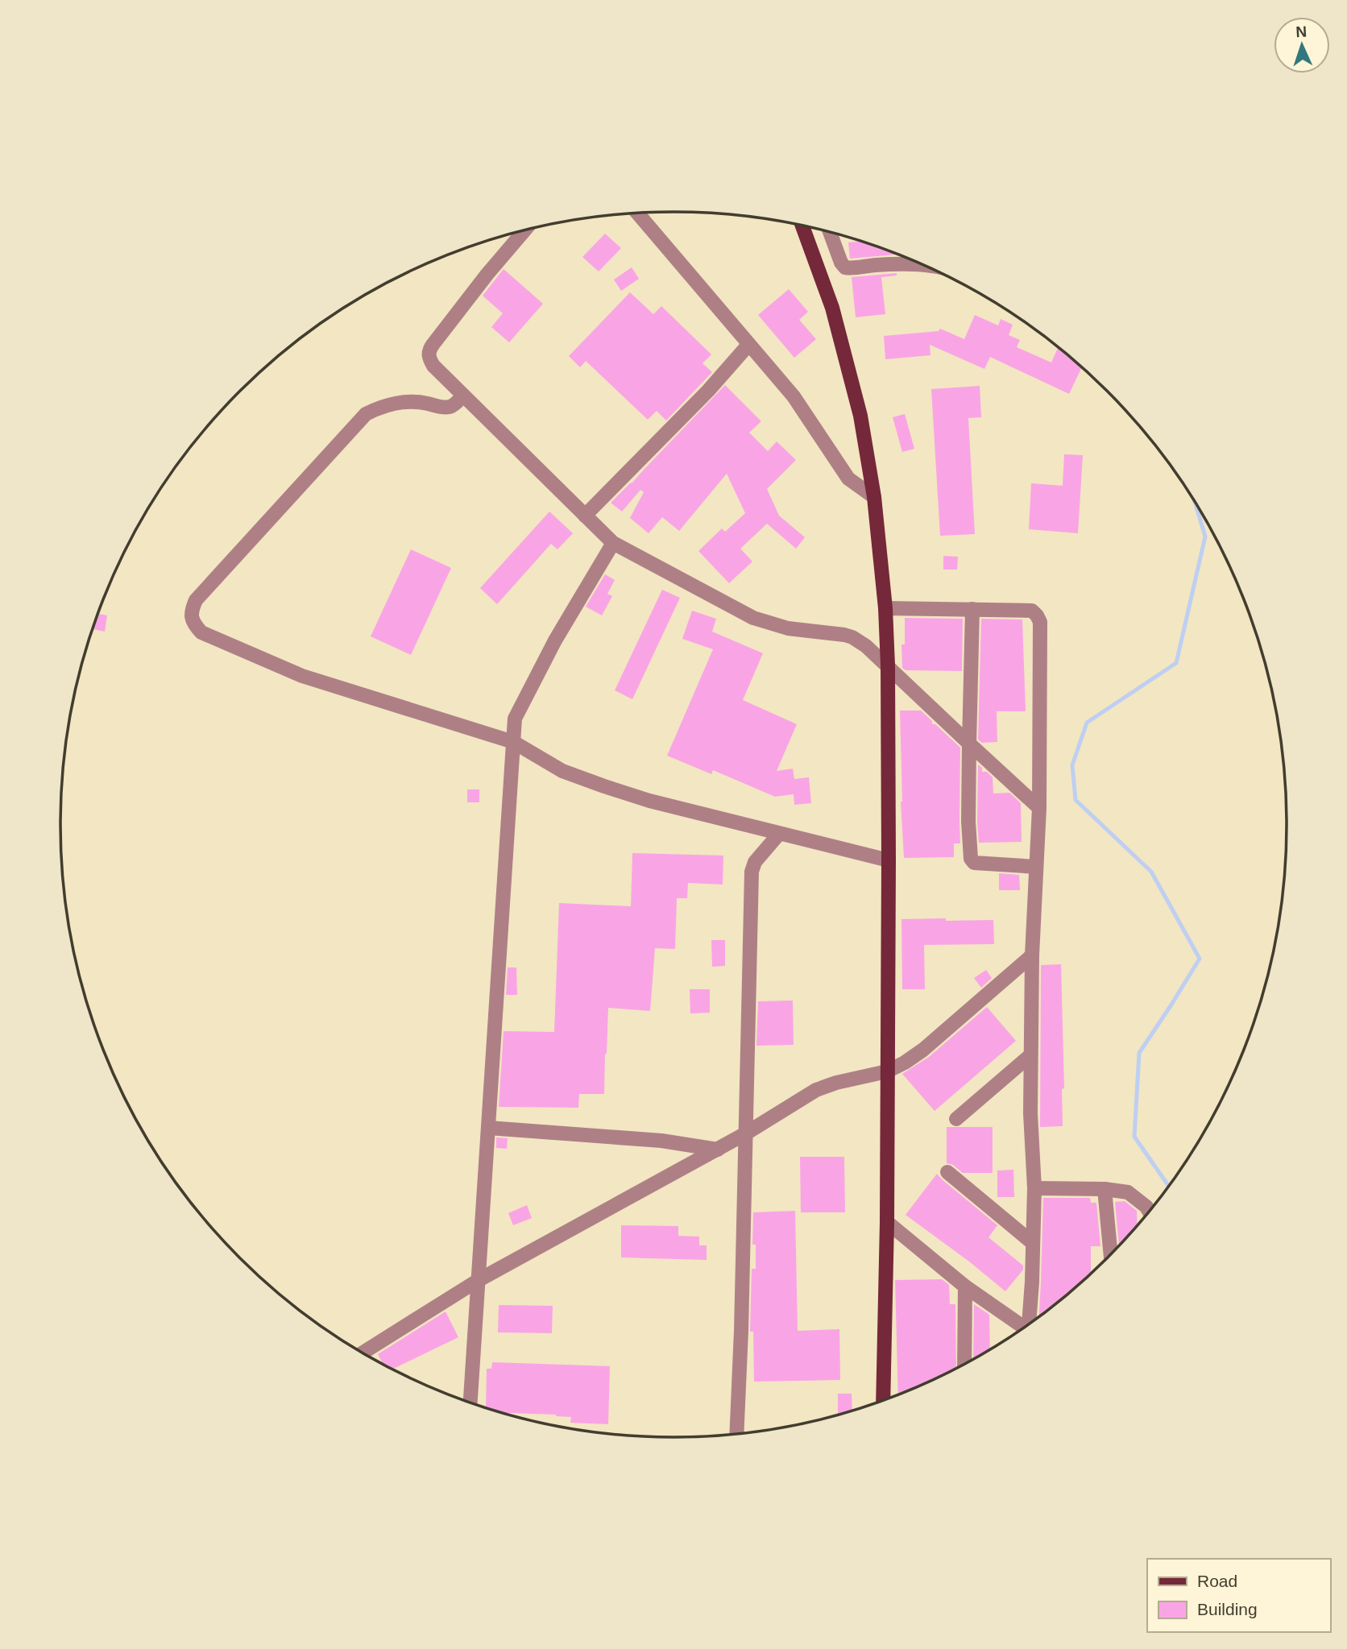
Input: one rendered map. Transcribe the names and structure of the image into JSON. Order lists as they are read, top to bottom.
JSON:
{
  "legend": ["Road", "Building"],
  "north": "top"
}
